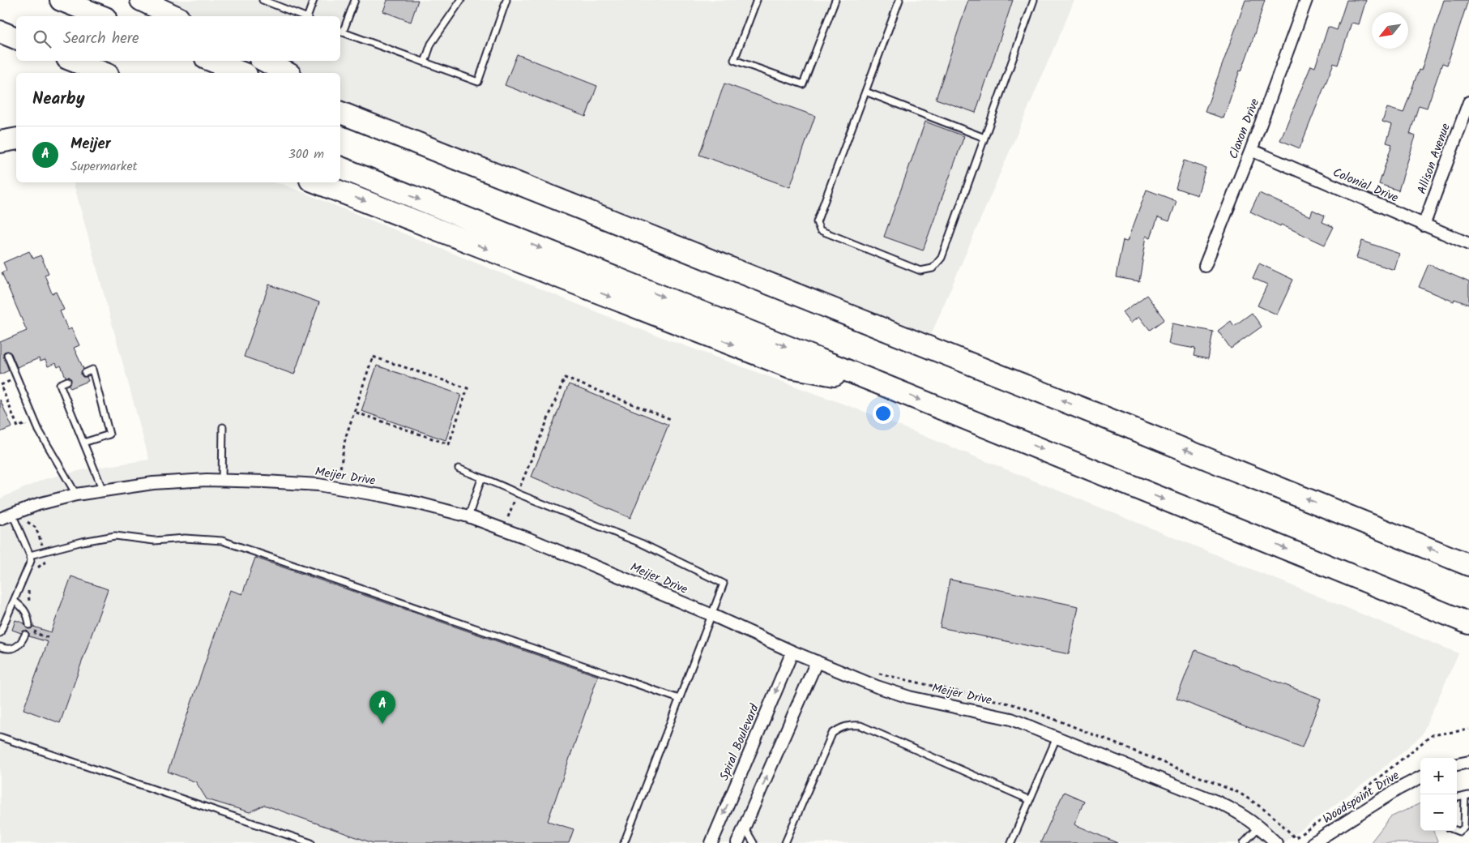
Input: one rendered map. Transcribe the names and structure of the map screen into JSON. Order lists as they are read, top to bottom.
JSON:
{
  "streets": {
    "street": [
      "Claxon Drive",
      "Allison Avenue",
      "Colonial Drive",
      "Meijer Drive",
      "Spiral Boulevard",
      "Woodspoint Drive"
    ]
  },
  "crossings": [
    ["Claxon Drive", "Colonial Drive"],
    ["Allison Avenue", "Colonial Drive"],
    ["Meijer Drive", "Spiral Boulevard"]
  ],
  "north": "bottom left",
  "page": {
    "search": "Search here",
    "heading": "Nearby",
    "list": [
      {
        "mark": "A",
        "name": "Meijer",
        "note": "Supermarket",
        "value": "300 m"
      }
    ],
    "pins": "A",
    "map_buttons": ["+", "−"]
  }
}
